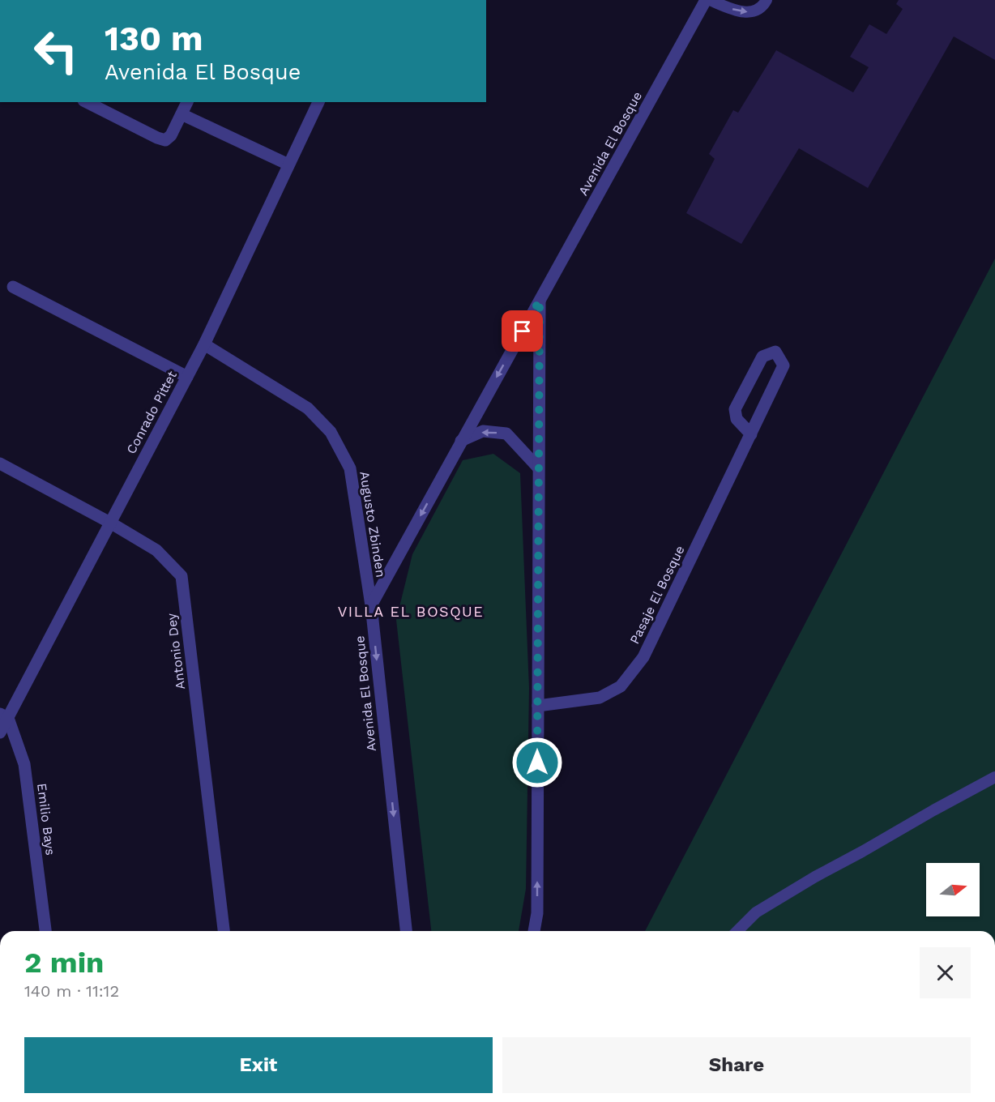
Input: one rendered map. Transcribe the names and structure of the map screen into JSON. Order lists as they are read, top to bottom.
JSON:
{
  "streets": {
    "street": [
      "Avenida El Bosque",
      "Conrado Pittet",
      "Augusto Zbinden",
      "Pasaje El Bosque",
      "Antonio Dey",
      "Emilio Bays"
    ]
  },
  "crossings": [
    ["Avenida El Bosque", "Augusto Zbinden"],
    ["Avenida El Bosque", "Pasaje El Bosque"],
    ["Conrado Pittet", "Augusto Zbinden"],
    ["Conrado Pittet", "Antonio Dey"],
    ["Conrado Pittet", "Emilio Bays"]
  ],
  "districts": ["VILLA EL BOSQUE"],
  "north": "right",
  "page": {
    "turn": ["130 m", "Avenida El Bosque"],
    "heading": ["2 min", "140 m · 11:12"],
    "buttons": ["Exit", "Share"]
  }
}
